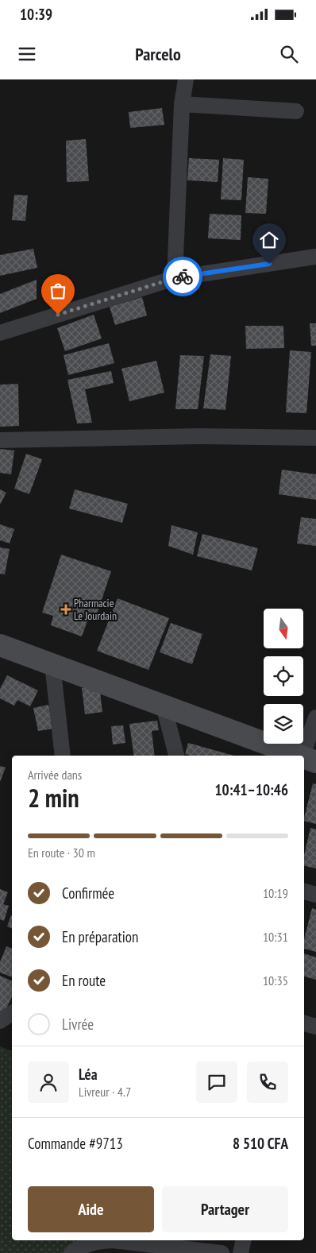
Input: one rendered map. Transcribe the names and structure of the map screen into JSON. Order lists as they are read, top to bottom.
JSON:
{
  "places": {
    "health": ["Pharmacie Le Jourdain"]
  },
  "north": "bottom",
  "page": {
    "status": "10:39",
    "header": "Parcelo",
    "heading": ["2 min", "Arrivée dans", "10:41–10:46"],
    "panel": [
      "Léa",
      "Livreur · 4.7",
      "Commande #9713",
      "8 510 CFA"
    ],
    "bar": "En route · 30 m",
    "list": [
      ["Confirmée", "10:19"],
      ["En préparation", "10:31"],
      ["En route", "10:35"],
      "Livrée"
    ],
    "buttons": ["Aide", "Partager"]
  }
}
